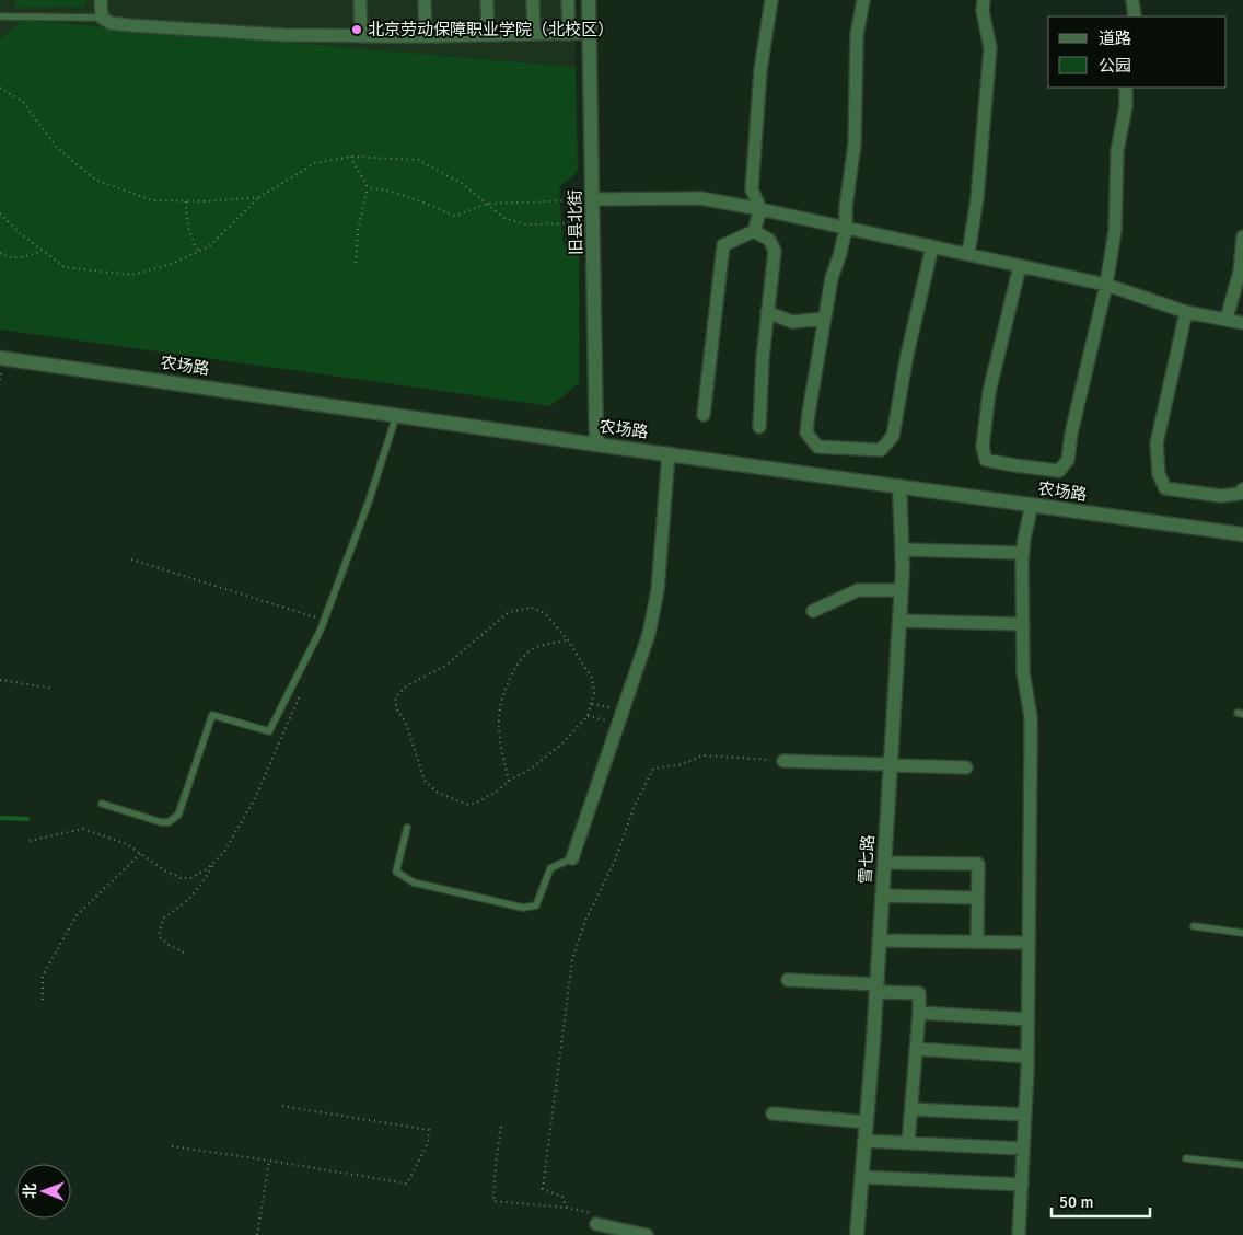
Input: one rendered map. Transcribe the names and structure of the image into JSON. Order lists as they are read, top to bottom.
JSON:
{
  "streets": {
    "street": ["旧县北街", "农场路", "雪七路"]
  },
  "crossings": [
    ["旧县北街", "农场路"],
    ["农场路", "雪七路"]
  ],
  "places": ["北京劳动保障职业学院（北校区）"],
  "legend": ["道路", "公园"],
  "scale_bar": "50 m",
  "north": "left"
}
